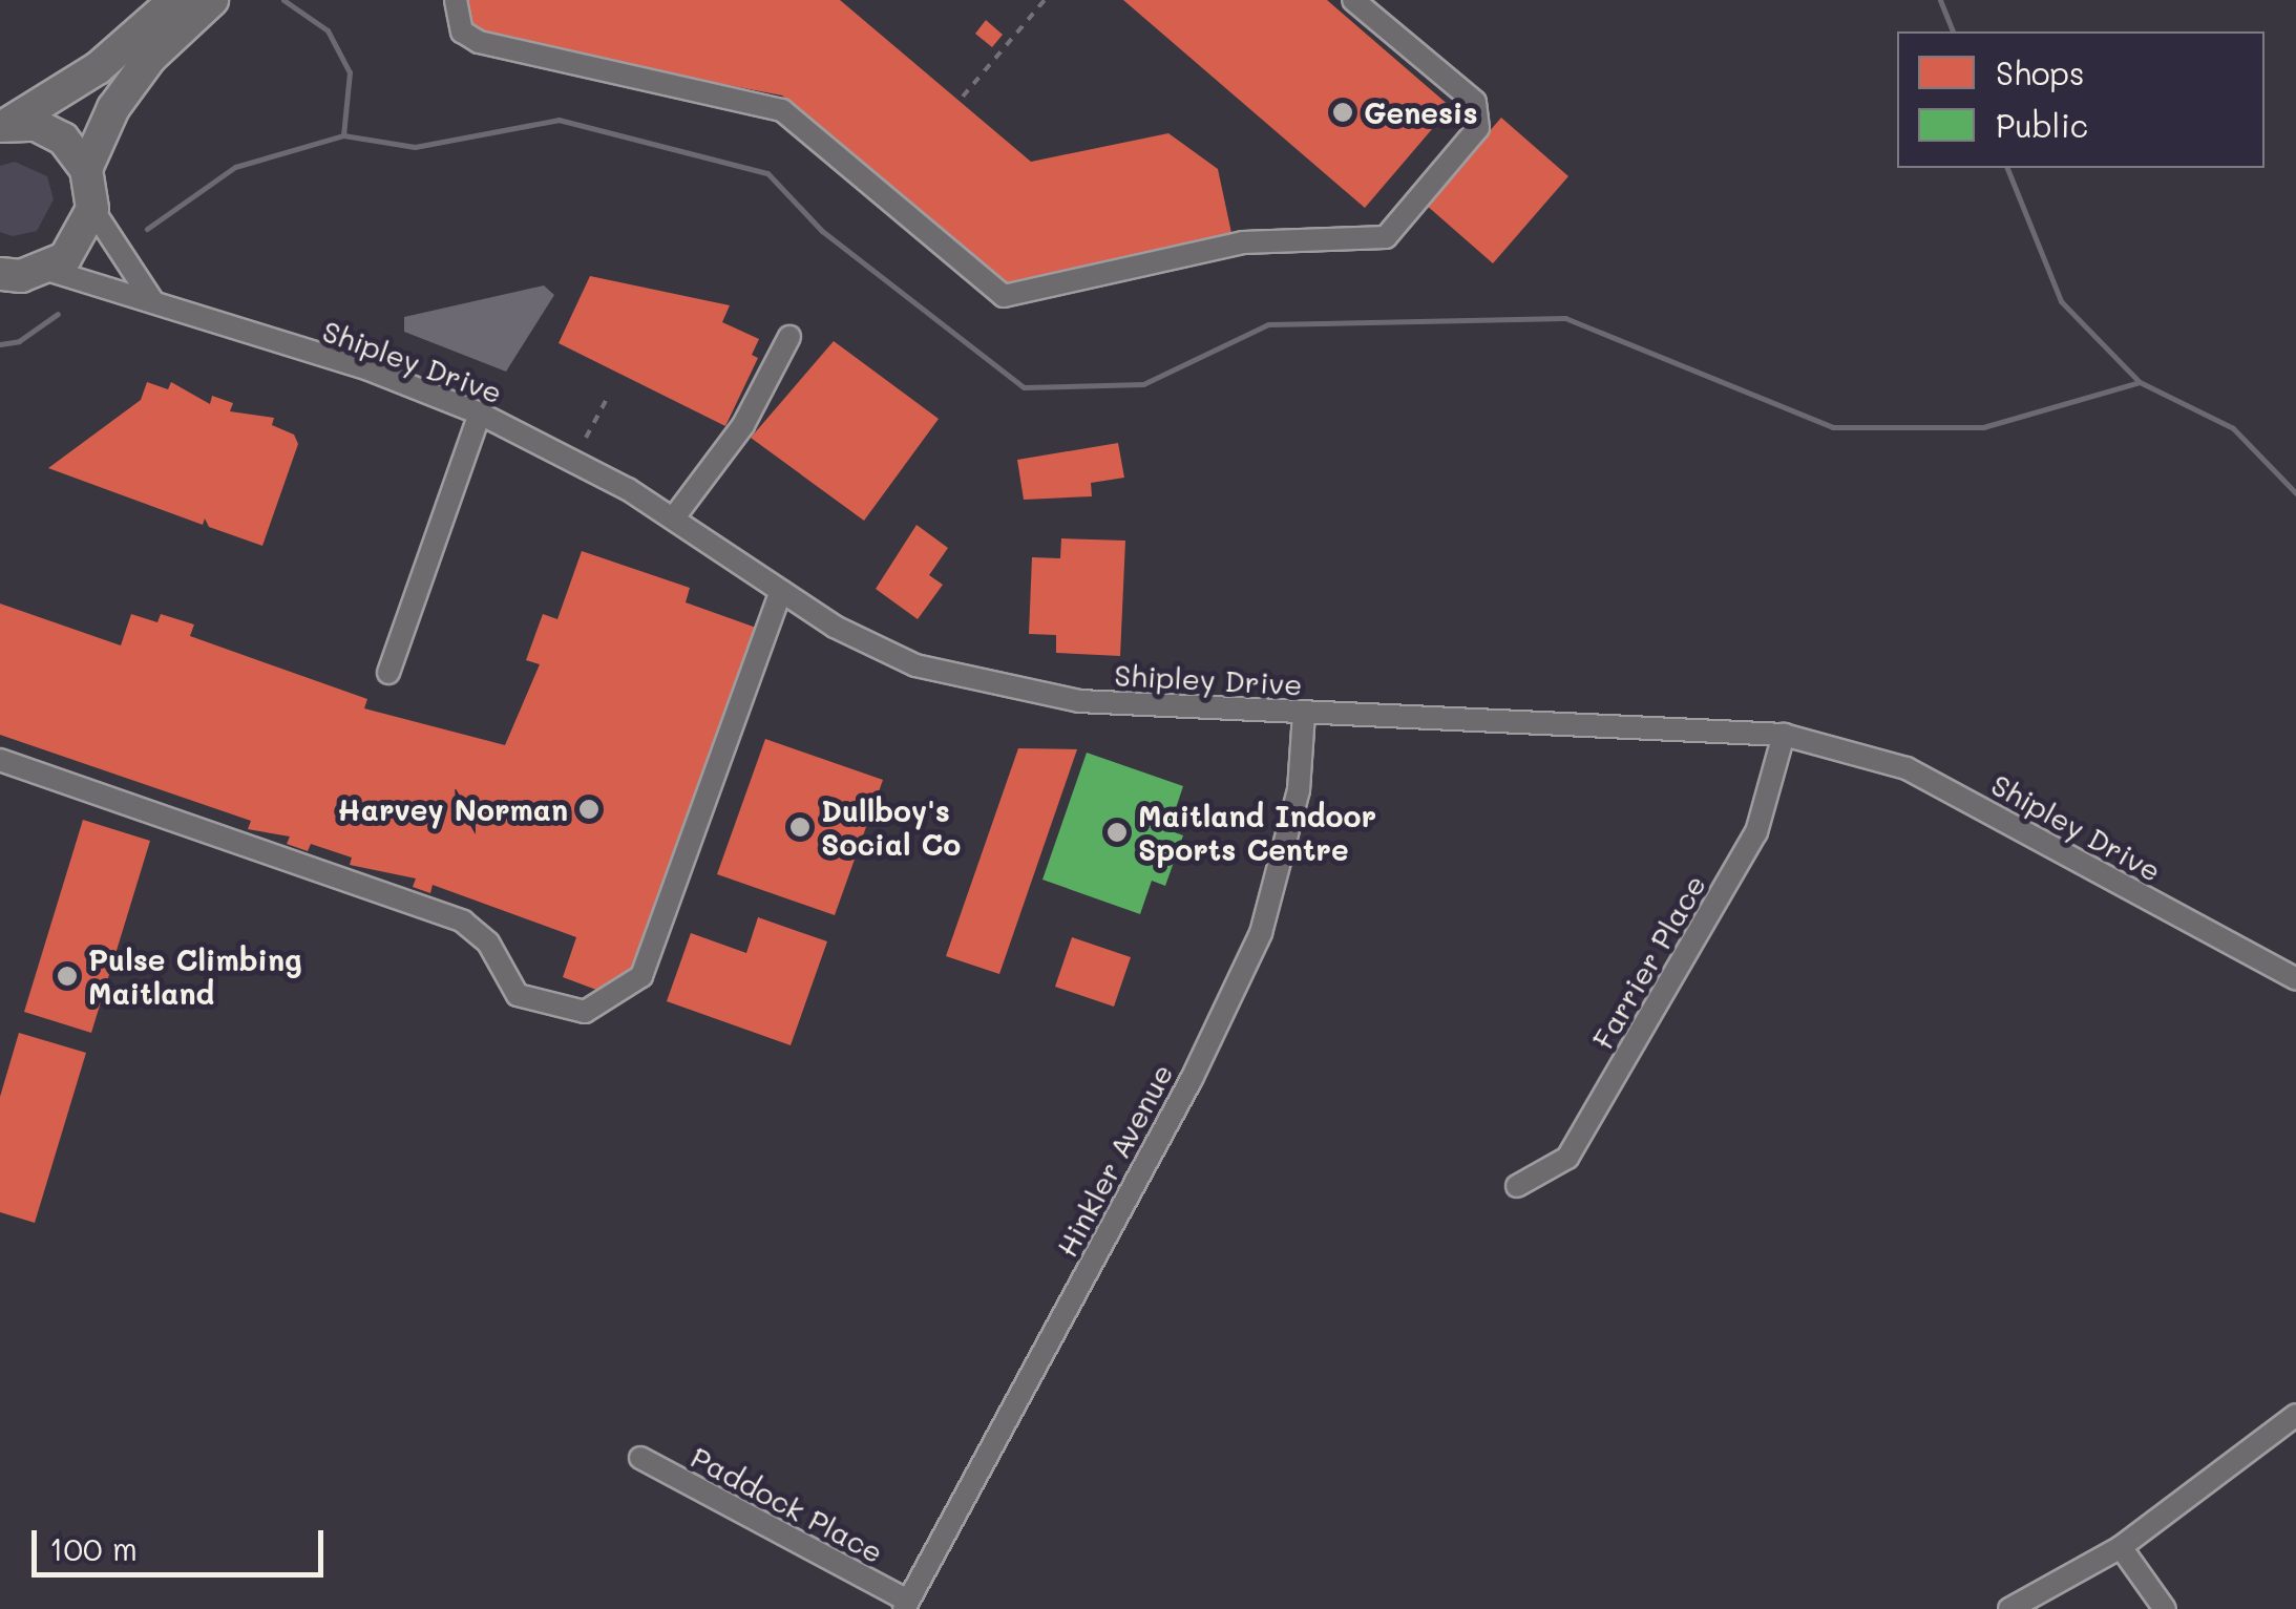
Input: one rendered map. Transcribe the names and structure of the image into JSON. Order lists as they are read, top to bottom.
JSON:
{
  "streets": {
    "street": [
      "Shipley Drive",
      "Farrier Place",
      "Hinkler Avenue",
      "Paddock Place"
    ]
  },
  "crossings": [
    ["Shipley Drive", "Farrier Place"],
    ["Shipley Drive", "Hinkler Avenue"],
    ["Hinkler Avenue", "Paddock Place"]
  ],
  "places": [
    "Genesis",
    "Harvey Norman",
    "Dullboy's Social Co",
    "Maitland Indoor Sports Centre",
    "Pulse Climbing Maitland"
  ],
  "legend": ["Shops", "Public"],
  "scale_bar": "100 m"
}
